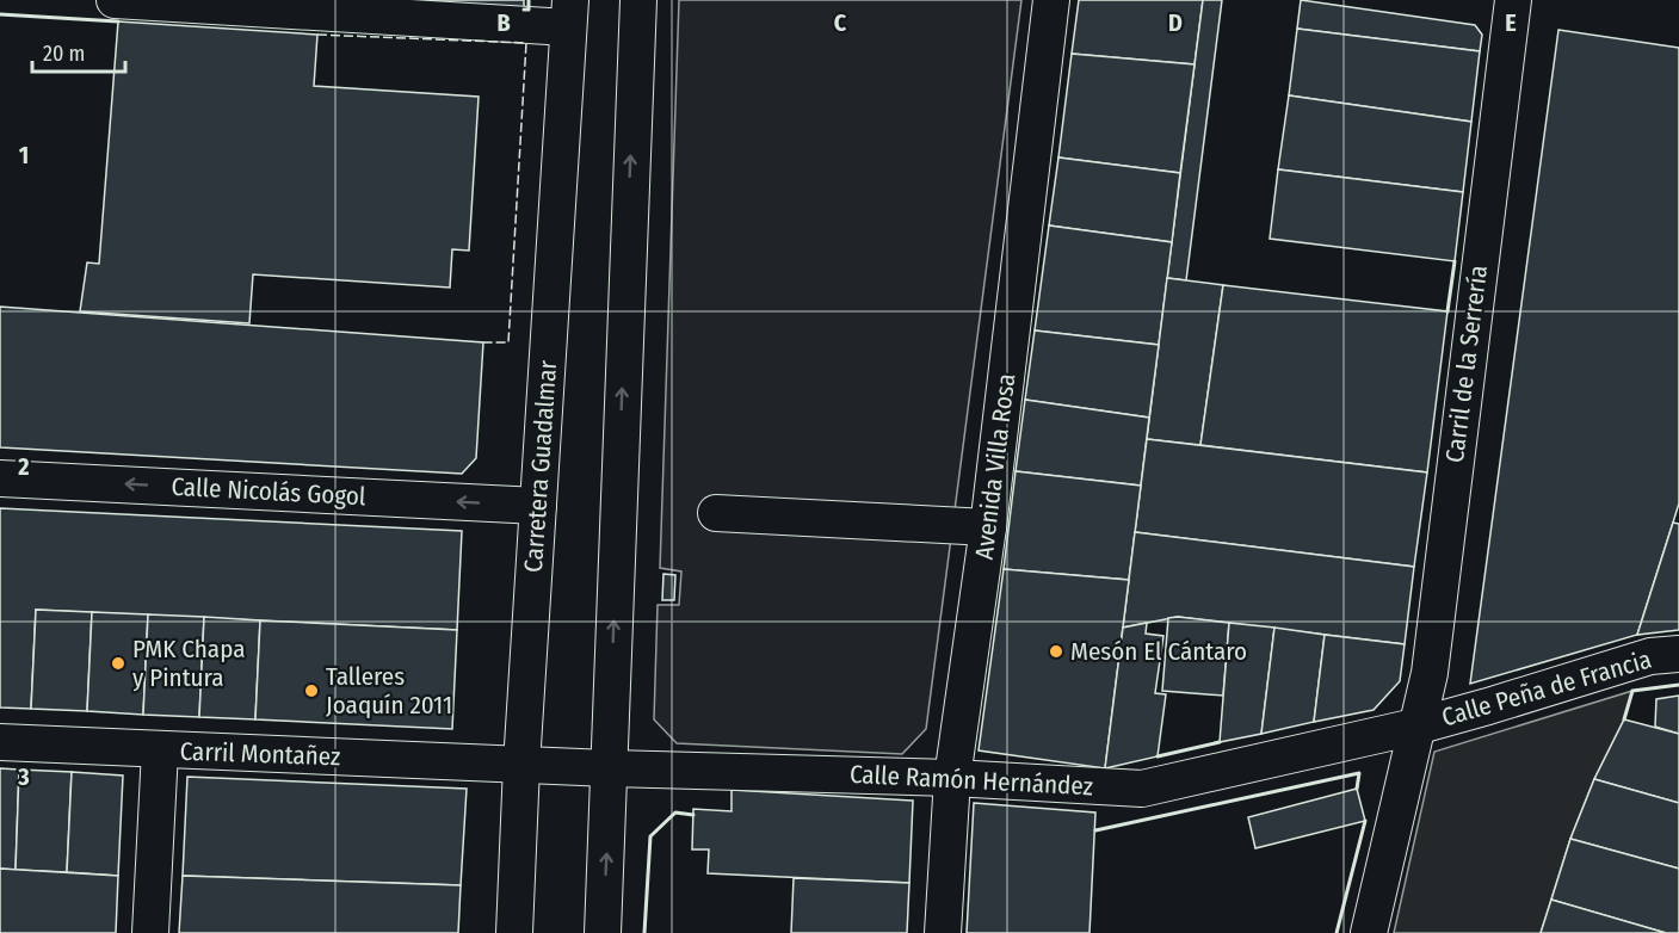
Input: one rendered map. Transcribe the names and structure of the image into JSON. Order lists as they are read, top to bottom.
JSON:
{
  "streets": {
    "street": [
      "Carril de la Serrería",
      "Carretera Guadalmar",
      "Avenida Villa Rosa",
      "Calle Nicolás Gogol",
      "Calle Peña de Francia",
      "Carril Montañez",
      "Calle Ramón Hernández"
    ]
  },
  "crossings": [
    ["Carril de la Serrería", "Calle Peña de Francia"],
    ["Carril de la Serrería", "Calle Ramón Hernández"],
    ["Carretera Guadalmar", "Calle Nicolás Gogol"],
    ["Carretera Guadalmar", "Carril Montañez"],
    ["Carretera Guadalmar", "Calle Ramón Hernández"],
    ["Avenida Villa Rosa", "Calle Ramón Hernández"],
    ["Calle Peña de Francia", "Calle Ramón Hernández"],
    ["Carril Montañez", "Calle Ramón Hernández"]
  ],
  "one_way": ["Calle Nicolás Gogol"],
  "places": ["Mesón El Cántaro", "PMK Chapa y Pintura", "Talleres Joaquín 2011"],
  "scale_bar": "20 m",
  "grid": {
    "columns": [
      "B",
      "C",
      "D",
      "E"
    ],
    "rows": ["1", "2", "3"]
  }
}
